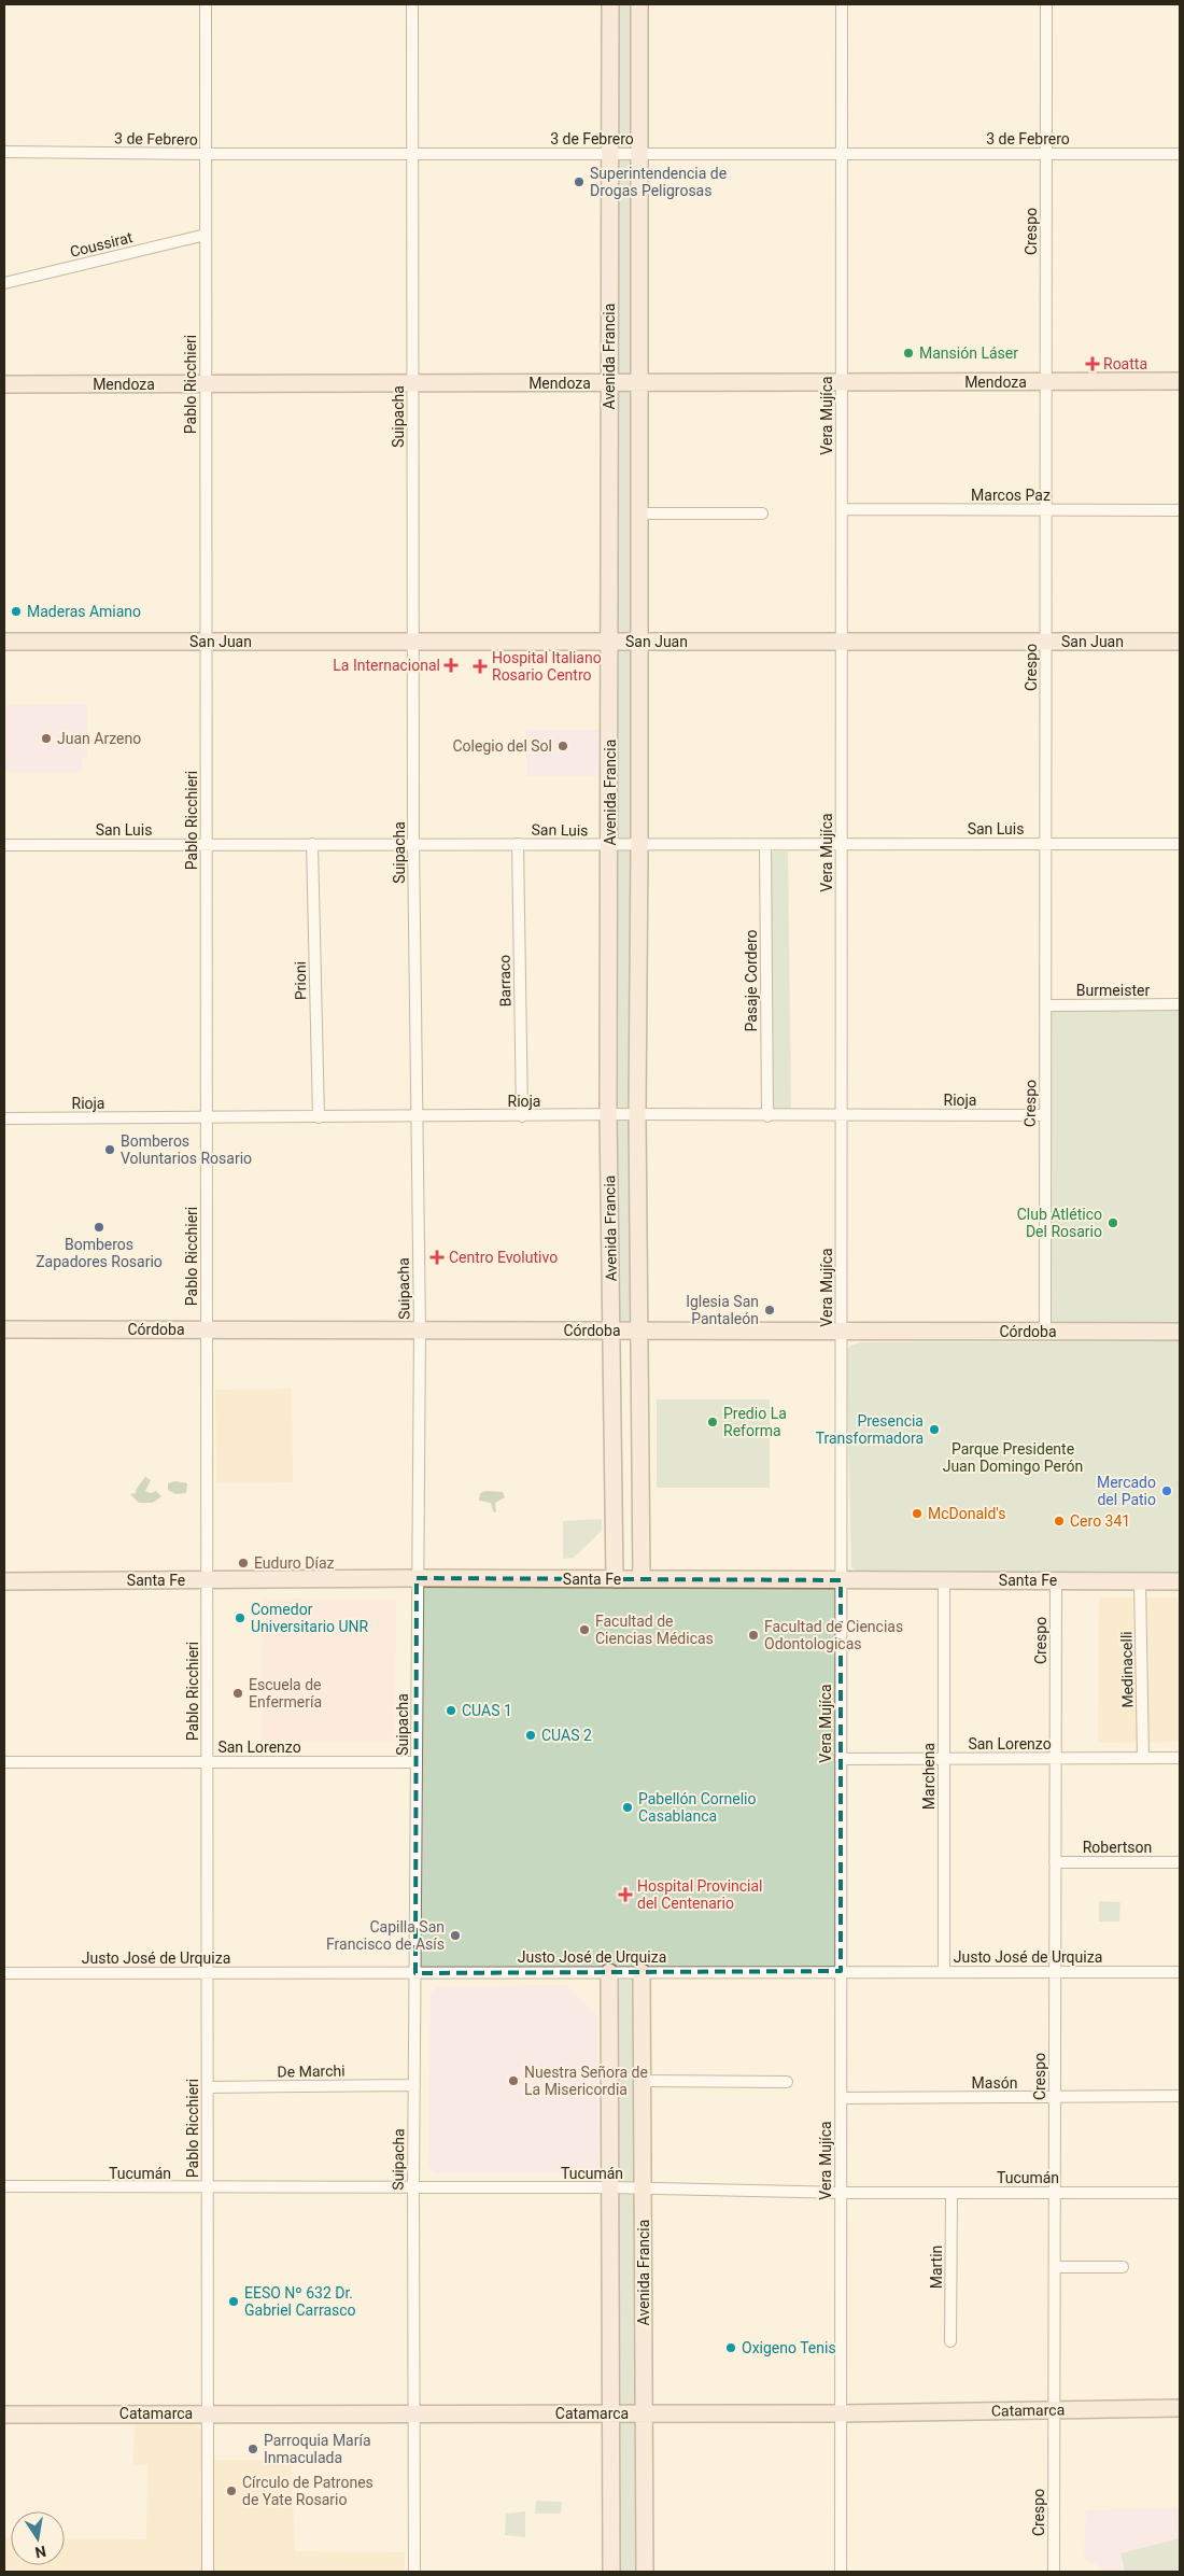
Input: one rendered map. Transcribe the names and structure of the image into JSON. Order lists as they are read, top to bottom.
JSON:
{
  "streets": {
    "main road": [
      "Avenida Francia",
      "Mendoza",
      "San Juan",
      "Córdoba",
      "Santa Fe",
      "Catamarca"
    ],
    "street": [
      "3 de Febrero",
      "Crespo",
      "Coussirat",
      "Pablo Ricchieri",
      "Vera Mujíca",
      "Suipacha",
      "Marcos Paz",
      "San Luis",
      "Prioni",
      "Barraco",
      "Pasaje Cordero",
      "Burmeister",
      "Rioja",
      "Medinacelli",
      "San Lorenzo",
      "Marchena",
      "Robertson",
      "Justo José de Urquiza",
      "De Marchi",
      "Masón",
      "Tucumán",
      "Martin"
    ]
  },
  "crossings": [
    ["3 de Febrero", "Crespo"],
    ["3 de Febrero", "Avenida Francia"],
    ["3 de Febrero", "Pablo Ricchieri"],
    ["3 de Febrero", "Vera Mujíca"],
    ["3 de Febrero", "Suipacha"],
    ["Crespo", "Mendoza"],
    ["Crespo", "Marcos Paz"],
    ["Crespo", "San Juan"],
    ["Crespo", "San Luis"],
    ["Crespo", "Burmeister"],
    ["Crespo", "Rioja"],
    ["Crespo", "Córdoba"],
    ["Crespo", "Santa Fe"],
    ["Crespo", "San Lorenzo"],
    ["Crespo", "Robertson"],
    ["Crespo", "Justo José de Urquiza"],
    ["Crespo", "Masón"],
    ["Crespo", "Tucumán"],
    ["Crespo", "Catamarca"],
    ["Coussirat", "Pablo Ricchieri"],
    ["Avenida Francia", "Mendoza"],
    ["Avenida Francia", "San Juan"],
    ["Avenida Francia", "San Luis"],
    ["Avenida Francia", "Rioja"],
    ["Avenida Francia", "Córdoba"],
    ["Avenida Francia", "Santa Fe"],
    ["Avenida Francia", "Justo José de Urquiza"],
    ["Avenida Francia", "Tucumán"],
    ["Avenida Francia", "Catamarca"],
    ["Mendoza", "Pablo Ricchieri"],
    ["Mendoza", "Vera Mujíca"],
    ["Mendoza", "Suipacha"],
    ["Pablo Ricchieri", "San Juan"],
    ["Pablo Ricchieri", "San Luis"],
    ["Pablo Ricchieri", "Rioja"],
    ["Pablo Ricchieri", "Córdoba"],
    ["Pablo Ricchieri", "Santa Fe"],
    ["Pablo Ricchieri", "San Lorenzo"],
    ["Pablo Ricchieri", "Justo José de Urquiza"],
    ["Pablo Ricchieri", "De Marchi"],
    ["Pablo Ricchieri", "Tucumán"],
    ["Pablo Ricchieri", "Catamarca"],
    ["Vera Mujíca", "Marcos Paz"],
    ["Vera Mujíca", "San Juan"],
    ["Vera Mujíca", "San Luis"],
    ["Vera Mujíca", "Rioja"],
    ["Vera Mujíca", "Córdoba"],
    ["Vera Mujíca", "Santa Fe"],
    ["Vera Mujíca", "San Lorenzo"],
    ["Vera Mujíca", "Justo José de Urquiza"],
    ["Vera Mujíca", "Masón"],
    ["Vera Mujíca", "Tucumán"],
    ["Vera Mujíca", "Catamarca"],
    ["Suipacha", "San Juan"],
    ["Suipacha", "San Luis"],
    ["Suipacha", "Rioja"],
    ["Suipacha", "Córdoba"],
    ["Suipacha", "Santa Fe"],
    ["Suipacha", "San Lorenzo"],
    ["Suipacha", "Justo José de Urquiza"],
    ["Suipacha", "De Marchi"],
    ["Suipacha", "Tucumán"],
    ["Suipacha", "Catamarca"],
    ["San Luis", "Prioni"],
    ["San Luis", "Barraco"],
    ["San Luis", "Pasaje Cordero"],
    ["Prioni", "Rioja"],
    ["Barraco", "Rioja"],
    ["Pasaje Cordero", "Rioja"],
    ["Santa Fe", "Medinacelli"],
    ["Santa Fe", "Marchena"],
    ["Medinacelli", "San Lorenzo"],
    ["San Lorenzo", "Marchena"],
    ["Marchena", "Justo José de Urquiza"],
    ["Tucumán", "Martin"]
  ],
  "parks": ["Parque Presidente Juan Domingo Perón"],
  "places": {
    "other": [
      "Superintendencia de Drogas Peligrosas",
      "Mansión Láser",
      "Maderas Amiano",
      "Juan Arzeno",
      "Colegio del Sol",
      "Bomberos Voluntarios Rosario",
      "Club Atlético Del Rosario",
      "Bomberos Zapadores Rosario",
      "Iglesia San Pantaleón",
      "Predio La Reforma",
      "Presencia Transformadora",
      "Mercado del Patio",
      "McDonald's",
      "Cero 341",
      "Euduro Díaz",
      "Comedor Universitario UNR",
      "Facultad de Ciencias Médicas",
      "Facultad de Ciencias Odontologicas",
      "Escuela de Enfermería",
      "CUAS 1",
      "CUAS 2",
      "Pabellón Cornelio Casablanca",
      "Capilla San Francisco de Asís",
      "Nuestra Señora de La Misericordia",
      "EESO Nº 632 Dr. Gabriel Carrasco",
      "Oxigeno Tenis",
      "Parroquia María Inmaculada",
      "Círculo de Patrones de Yate Rosario"
    ],
    "health": [
      "Roatta",
      "La Internacional",
      "Hospital Italiano Rosario Centro",
      "Centro Evolutivo",
      "Hospital Provincial del Centenario"
    ]
  },
  "north": "bottom"
}
